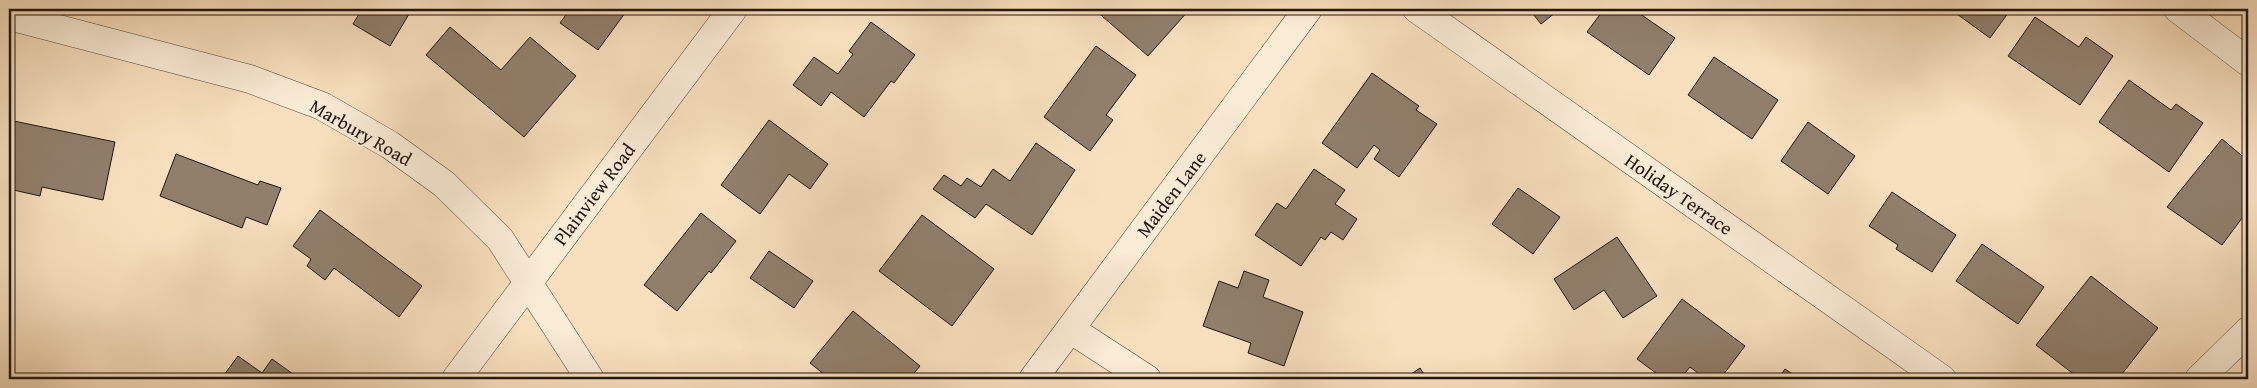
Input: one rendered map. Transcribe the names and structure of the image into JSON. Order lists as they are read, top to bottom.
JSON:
{
  "streets": {
    "street": [
      "Marbury Road",
      "Plainview Road",
      "Maiden Lane",
      "Holiday Terrace"
    ]
  },
  "crossings": [
    ["Marbury Road", "Plainview Road"]
  ]
}
